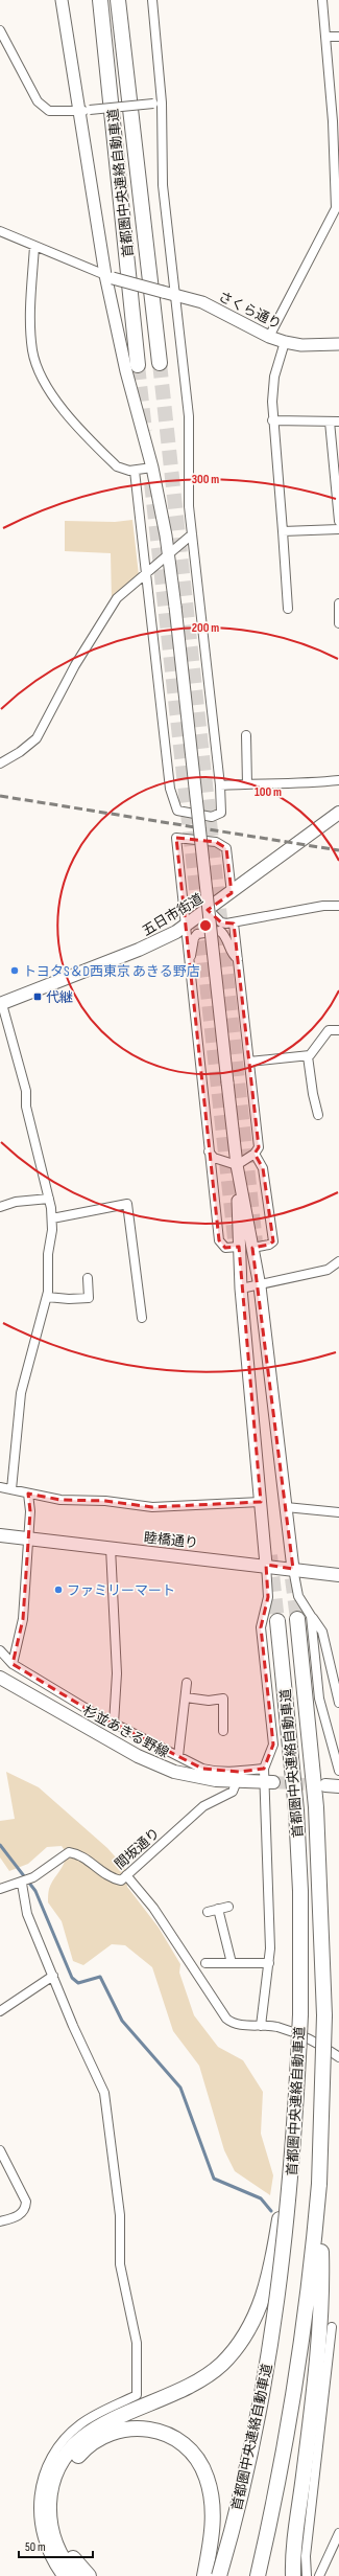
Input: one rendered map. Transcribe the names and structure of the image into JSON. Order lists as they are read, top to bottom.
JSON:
{
  "streets": {
    "highway": ["首都圏中央連絡自動車道"],
    "main road": ["五日市街道", "睦橋通り", "杉並あきる野線"],
    "street": ["さくら通り", "間坂通り"]
  },
  "crossings": [
    ["杉並あきる野線", "間坂通り"]
  ],
  "places": {
    "other": ["トヨタS＆D西東京 あきる野店", "ファミリーマート"],
    "transit": ["代継"]
  },
  "scale_bar": "50 m",
  "rings": ["300 m", "200 m", "100 m"]
}
